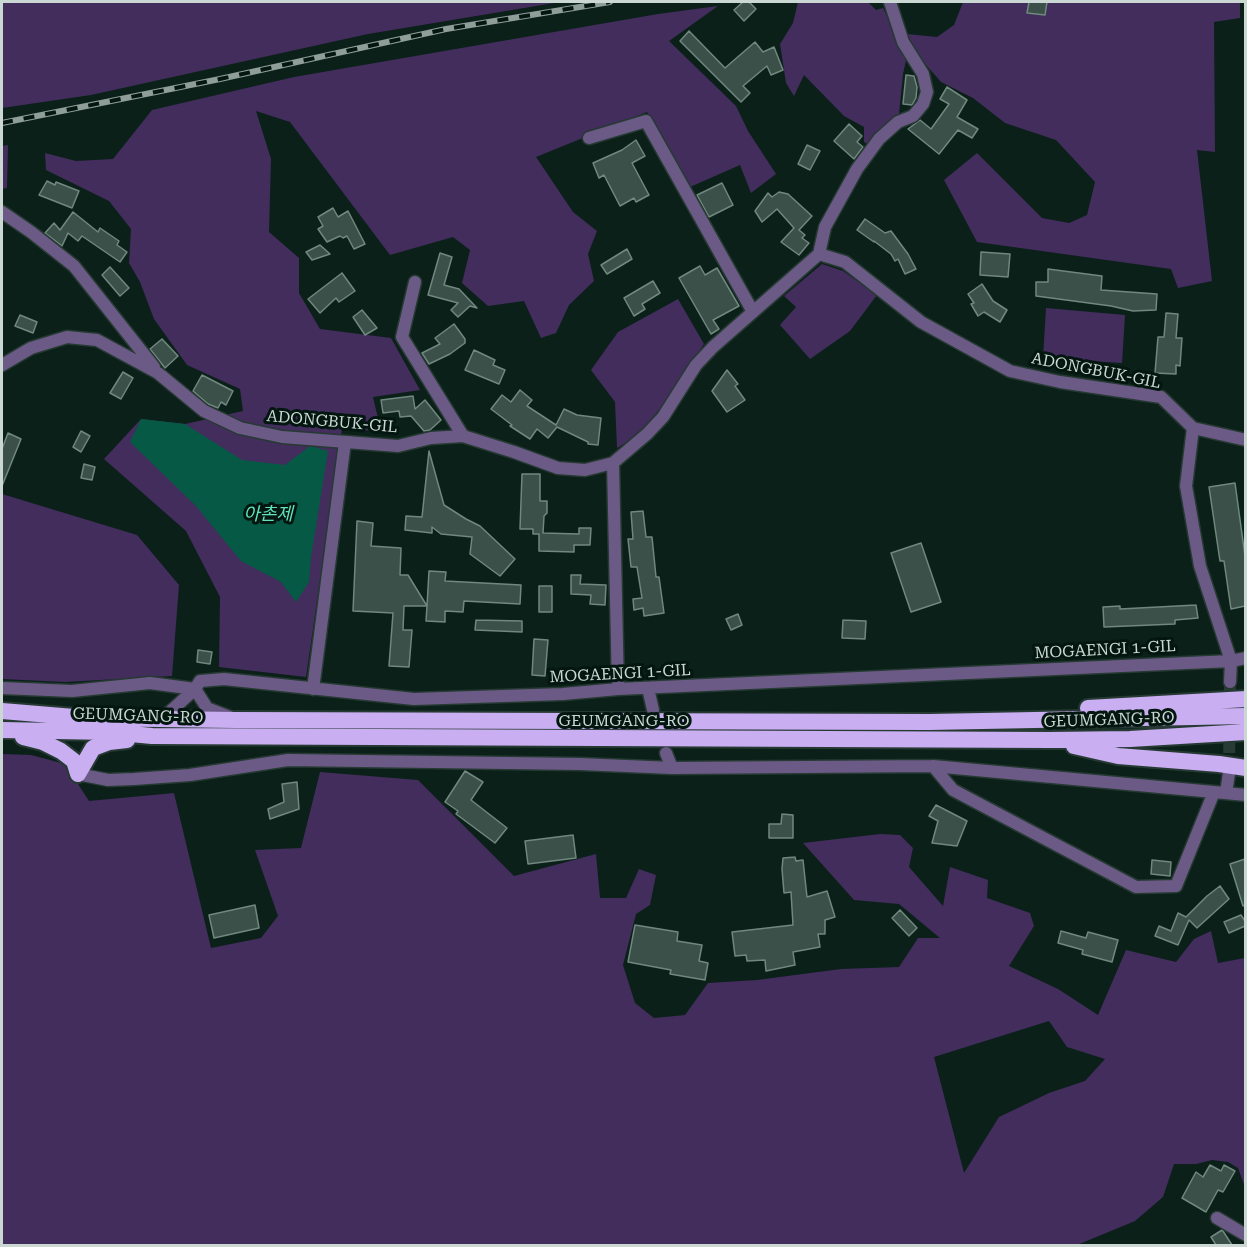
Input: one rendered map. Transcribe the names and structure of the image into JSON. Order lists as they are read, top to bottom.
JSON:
{
  "streets": {
    "highway": ["GEUMGANG-RO"],
    "street": ["ADONGBUK-GIL", "MOGAENGI 1-GIL"]
  },
  "water": ["아촌제"]
}
